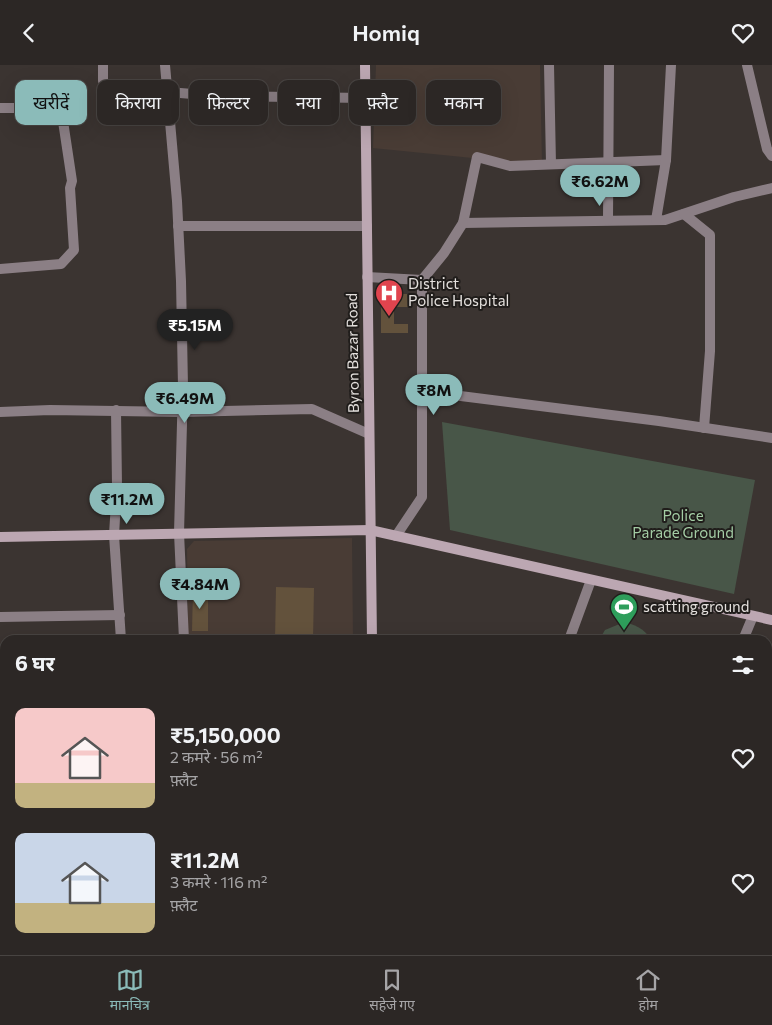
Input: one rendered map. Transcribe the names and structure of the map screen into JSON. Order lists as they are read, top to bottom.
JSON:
{
  "streets": {
    "street": ["Byron Bazar Road"]
  },
  "parks": ["Police Parade Ground"],
  "places": {
    "hospital": ["District Police Hospital"],
    "sports": ["scatting ground"]
  },
  "page": {
    "header": "Homiq",
    "chip": [
      "खरीदें",
      "किराया",
      "फ़िल्टर",
      "नया",
      "फ़्लैट",
      "मकान"
    ],
    "price": [
      "₹6.62M",
      "₹5.15M",
      "₹8M",
      "₹6.49M",
      "₹11.2M",
      "₹4.84M"
    ],
    "heading": "6 घर",
    "list": [
      {
        "name": "₹5,150,000",
        "note": "2 कमरे · 56 m² · फ़्लैट"
      },
      {
        "name": "₹11.2M",
        "note": "3 कमरे · 116 m² · फ़्लैट"
      }
    ],
    "tabs": ["मानचित्र", "सहेजे गए", "होम"]
  }
}
